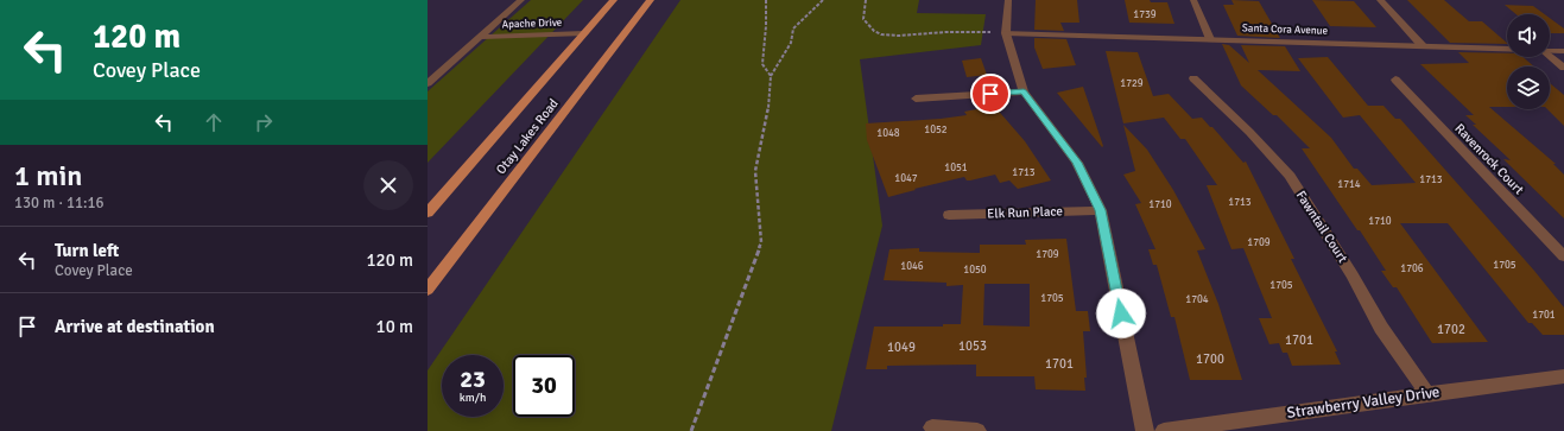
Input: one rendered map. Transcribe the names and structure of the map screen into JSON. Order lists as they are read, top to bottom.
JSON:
{
  "streets": {
    "main road": ["Otay Lakes Road"],
    "street": [
      "Apache Drive",
      "Santa Cora Avenue",
      "Ravenrock Court",
      "Elk Run Place",
      "Fawntail Court",
      "Strawberry Valley Drive"
    ]
  },
  "crossings": [
    ["Apache Drive", "Otay Lakes Road"],
    ["Fawntail Court", "Strawberry Valley Drive"]
  ],
  "house_numbers": [
    "1739",
    "1729",
    "1052",
    "1048",
    "1051",
    "1713",
    "1047",
    "1713",
    "1714",
    "1713",
    "1710",
    "1710",
    "1709",
    "1709",
    "1705",
    "1046",
    "1706",
    "1050",
    "1705",
    "1705",
    "1704",
    "1701",
    "1702",
    "1701",
    "1053",
    "1049",
    "1700",
    "1701"
  ],
  "page": {
    "turn": ["120 m", "Covey Place"],
    "heading": ["1 min", "130 m · 11:16"],
    "list": [
      {
        "name": "Turn left",
        "note": "Covey Place",
        "value": "120 m"
      },
      {
        "name": "Arrive at destination",
        "value": "10 m"
      }
    ],
    "speed": "23 km/h",
    "limit": "30"
  }
}
